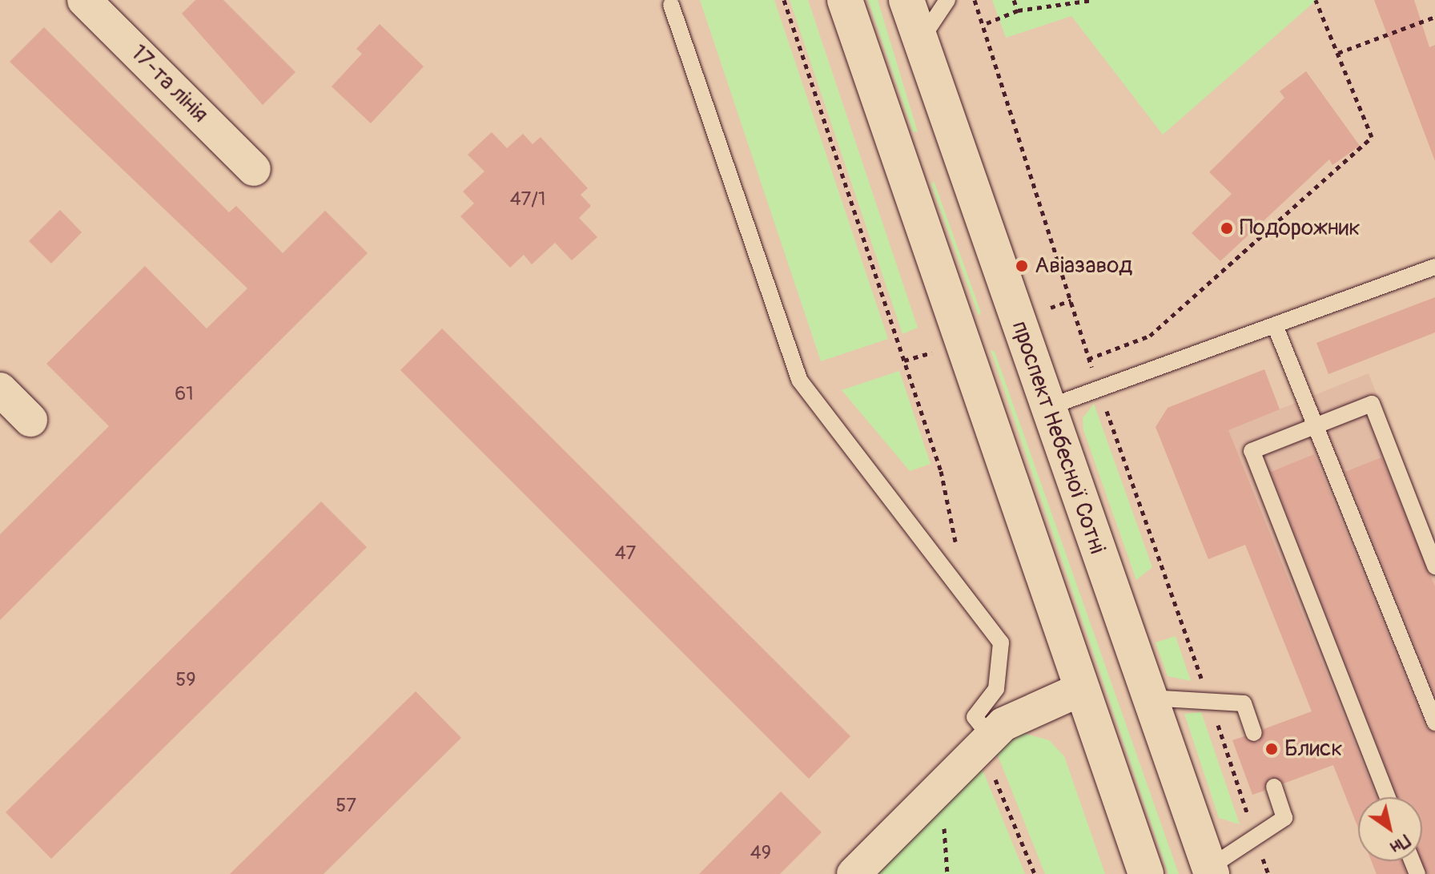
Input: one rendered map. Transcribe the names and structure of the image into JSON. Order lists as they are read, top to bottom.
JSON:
{
  "streets": {
    "main road": ["проспект Небесної Сотні"],
    "street": ["17-та лінія"]
  },
  "places": ["Подорожник", "Авіазавод", "Блиск"],
  "house_numbers": [
    "47/1",
    "61",
    "47",
    "59",
    "57",
    "49"
  ],
  "north": "bottom right"
}
